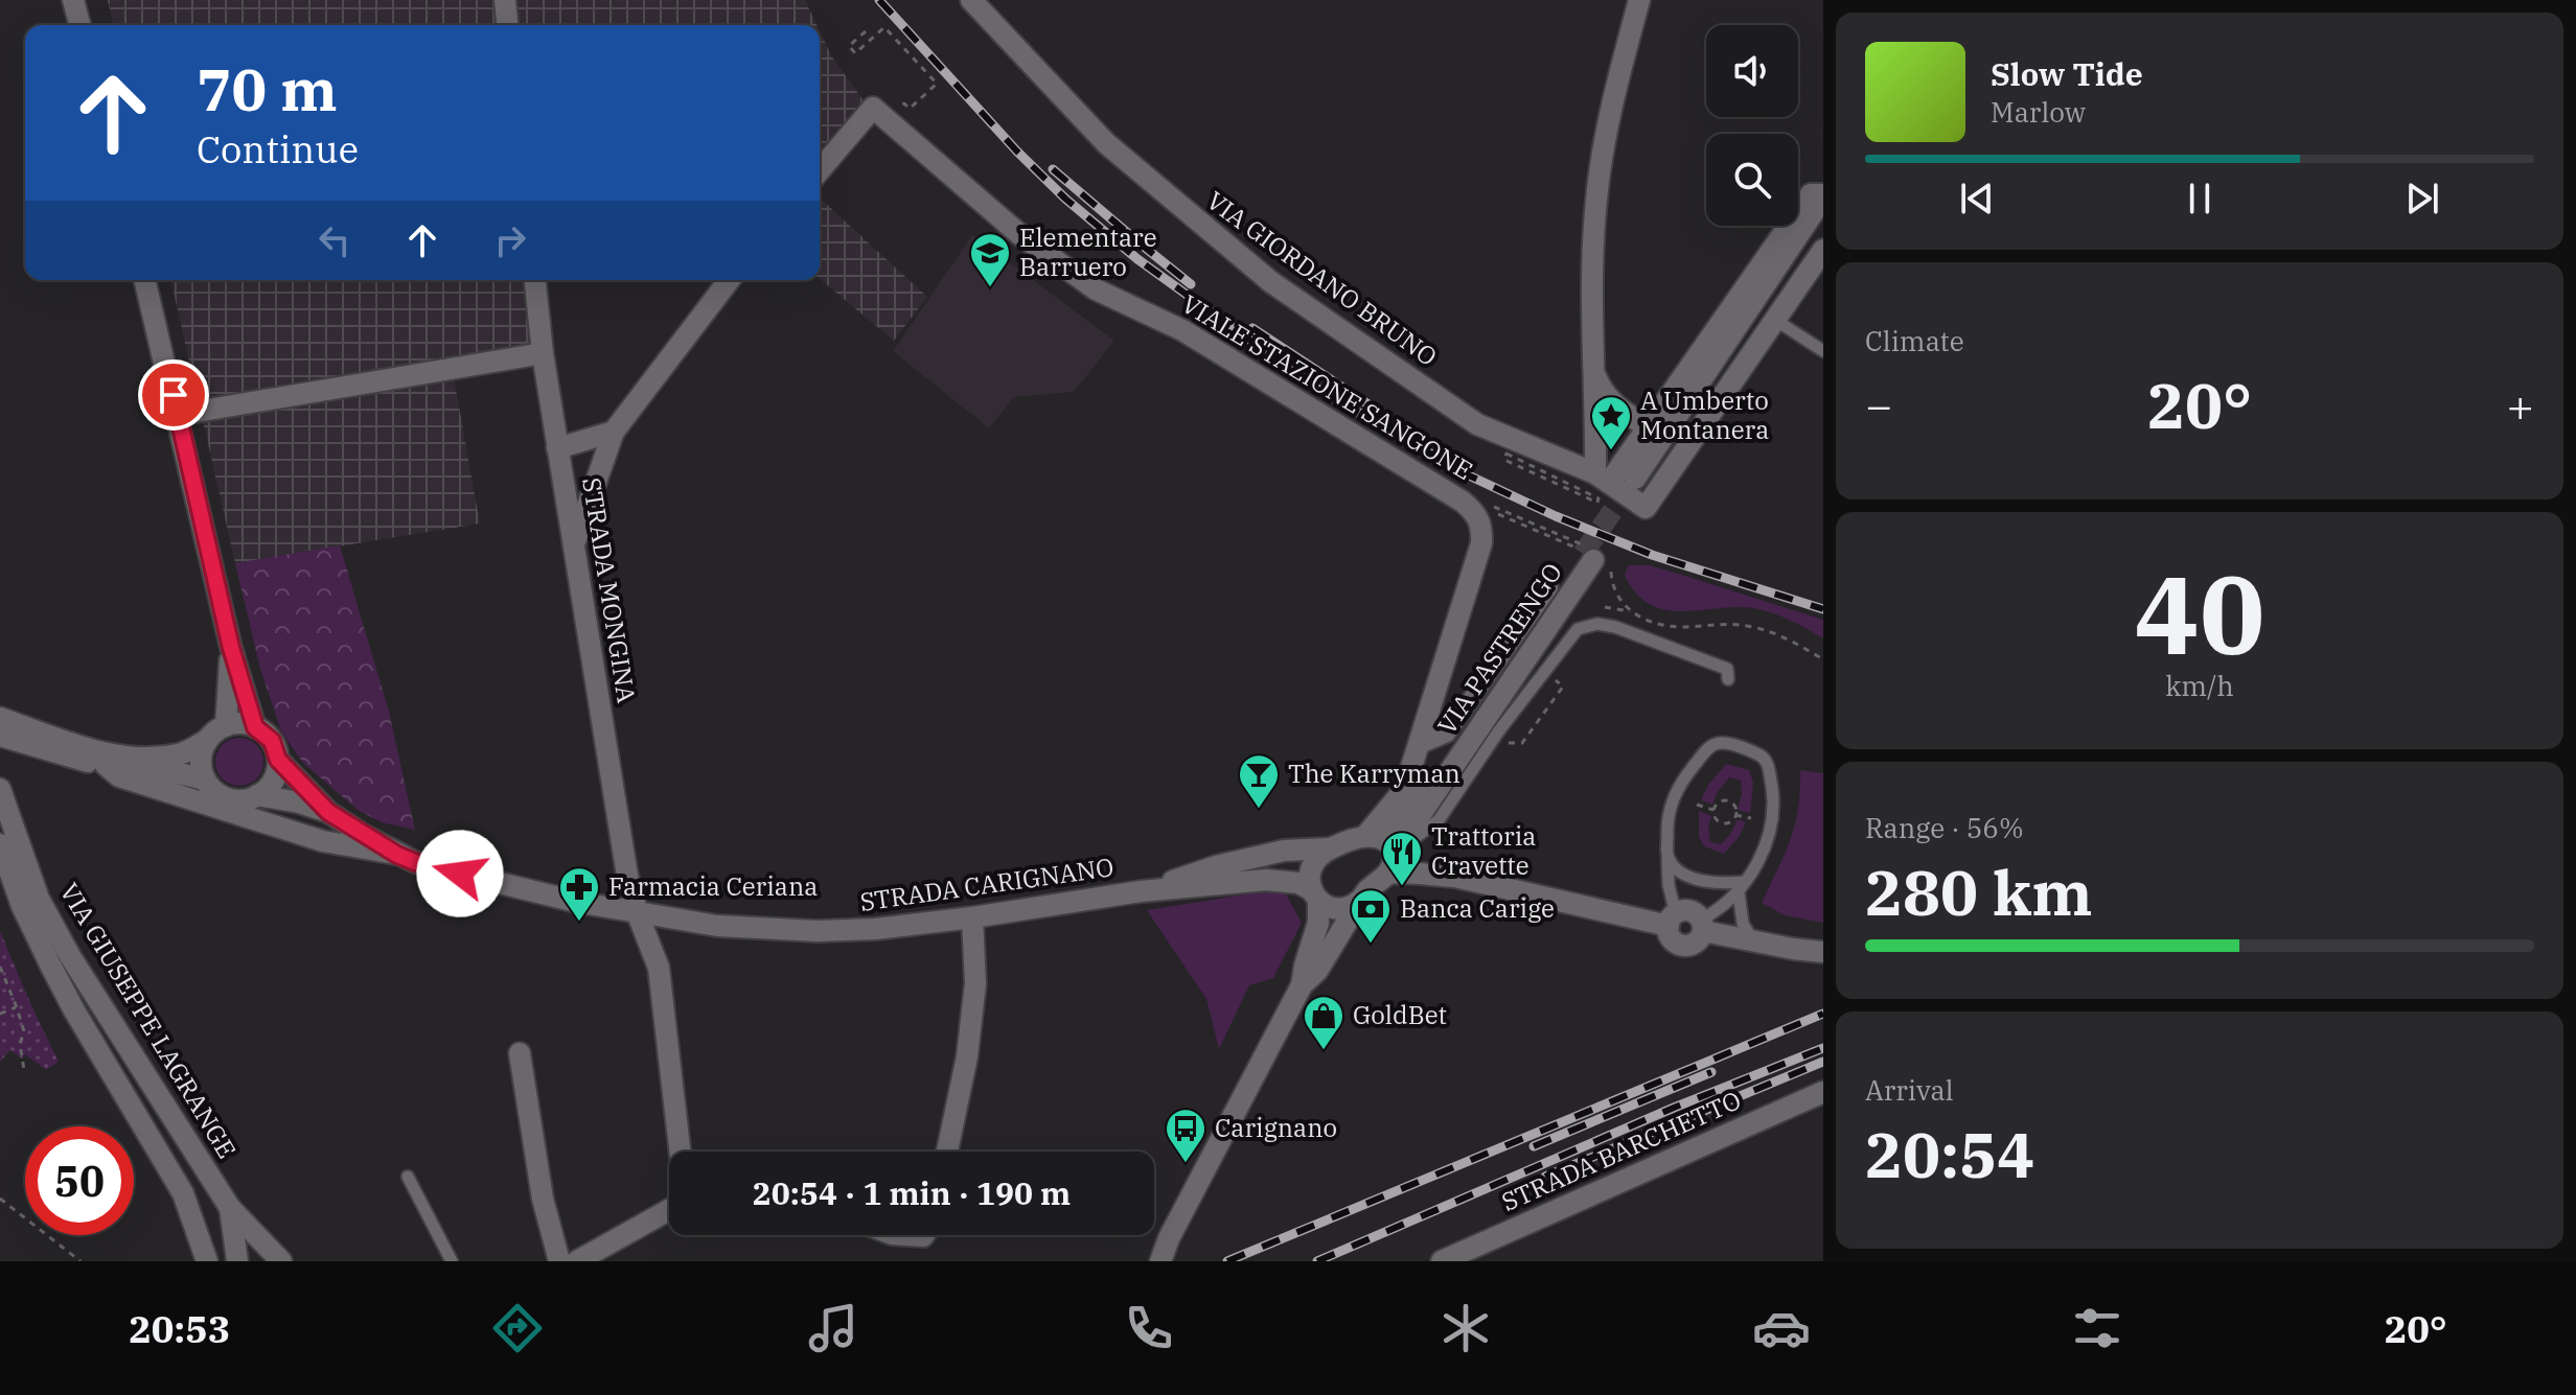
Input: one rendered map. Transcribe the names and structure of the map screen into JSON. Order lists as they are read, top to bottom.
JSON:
{
  "streets": {
    "street": [
      "VIA GIORDANO BRUNO",
      "VIALE STAZIONE SANGONE",
      "STRADA MONGINA",
      "VIA PASTRENGO",
      "STRADA CARIGNANO",
      "VIA GIUSEPPE LAGRANGE",
      "STRADA BARCHETTO"
    ]
  },
  "crossings": [
    ["VIALE STAZIONE SANGONE", "VIA PASTRENGO"],
    ["STRADA MONGINA", "STRADA CARIGNANO"],
    ["VIA PASTRENGO", "STRADA CARIGNANO"]
  ],
  "places": {
    "school or university": ["Elementare Barruero"],
    "place": ["A Umberto Montanera"],
    "bar": ["The Karryman"],
    "restaurant": ["Trattoria Cravette"],
    "pharmacy": ["Farmacia Ceriana"],
    "bank": ["Banca Carige"],
    "shop": ["GoldBet"],
    "bus stop": ["Carignano"]
  },
  "page": {
    "turn": ["70 m", "Continue"],
    "song": ["Slow Tide", "Marlow"],
    "tile": [
      "Climate",
      ["40", "km/h"],
      ["Range · 56%", "280 km"],
      ["Arrival", "20:54"]
    ],
    "heat": ["−", "20°", "+"],
    "limit": "50",
    "trip": "20:54 · 1 min · 190 m",
    "tabs": ["20:53", "20°"]
  }
}
